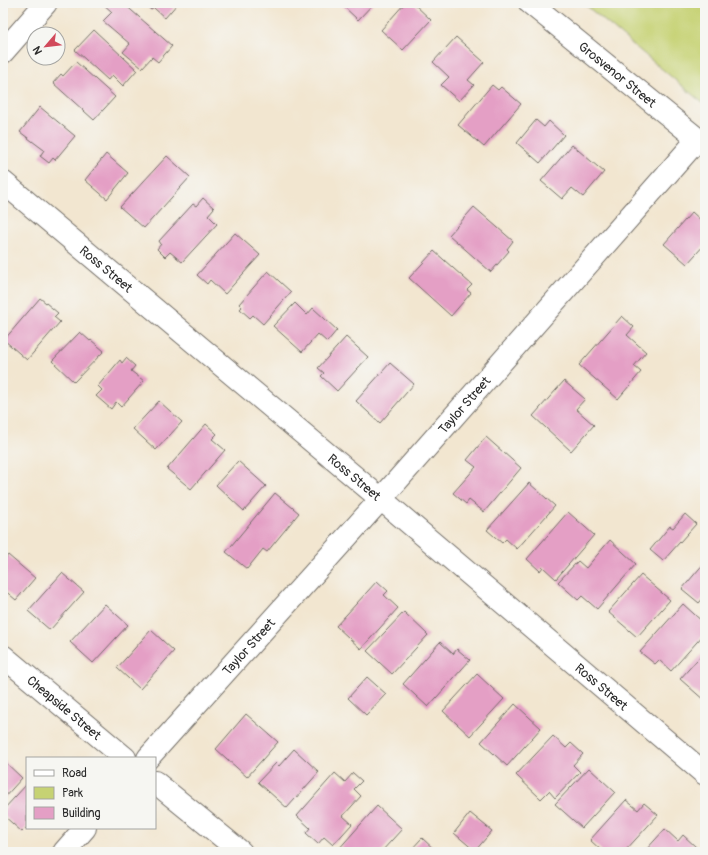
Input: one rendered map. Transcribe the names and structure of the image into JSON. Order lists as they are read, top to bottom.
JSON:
{
  "streets": {
    "street": [
      "Grosvenor Street",
      "Ross Street",
      "Taylor Street",
      "Cheapside Street"
    ]
  },
  "crossings": [
    ["Grosvenor Street", "Taylor Street"],
    ["Ross Street", "Taylor Street"]
  ],
  "legend": ["Road", "Park", "Building"],
  "north": "bottom left"
}
